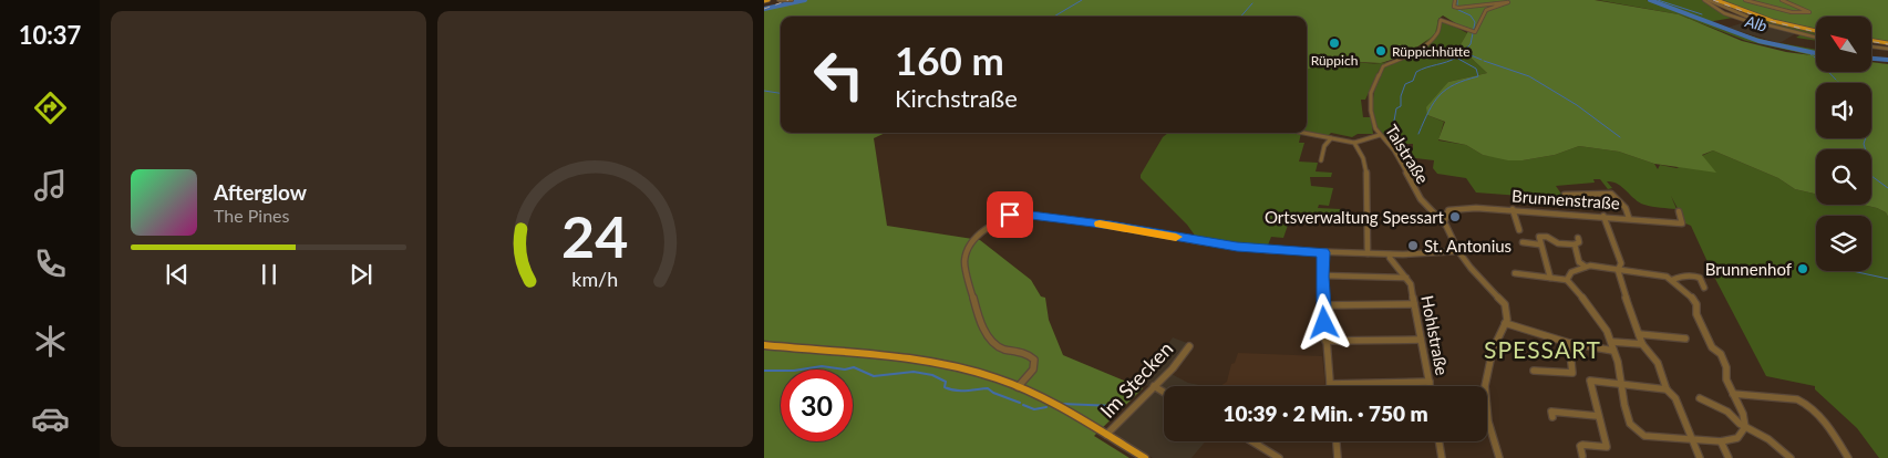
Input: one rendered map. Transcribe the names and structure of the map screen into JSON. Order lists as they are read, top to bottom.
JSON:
{
  "streets": {
    "street": [
      "Talstraße",
      "Brunnenstraße",
      "Hohlstraße",
      "Im Stecken"
    ]
  },
  "crossings": [
    ["Talstraße", "Brunnenstraße"]
  ],
  "districts": ["SPESSART"],
  "water": ["Alb"],
  "places": [
    "Rüppich",
    "Rüppichhütte",
    "Ortsverwaltung Spessart",
    "St. Antonius",
    "Brunnenhof"
  ],
  "north": "top left",
  "page": {
    "tabs": "10:37",
    "turn": ["160 m", "Kirchstraße"],
    "song": ["Afterglow", "The Pines"],
    "limit": "30",
    "trip": "10:39 · 2 Min. · 750 m",
    "gauge": ["24", "km/h"]
  }
}
